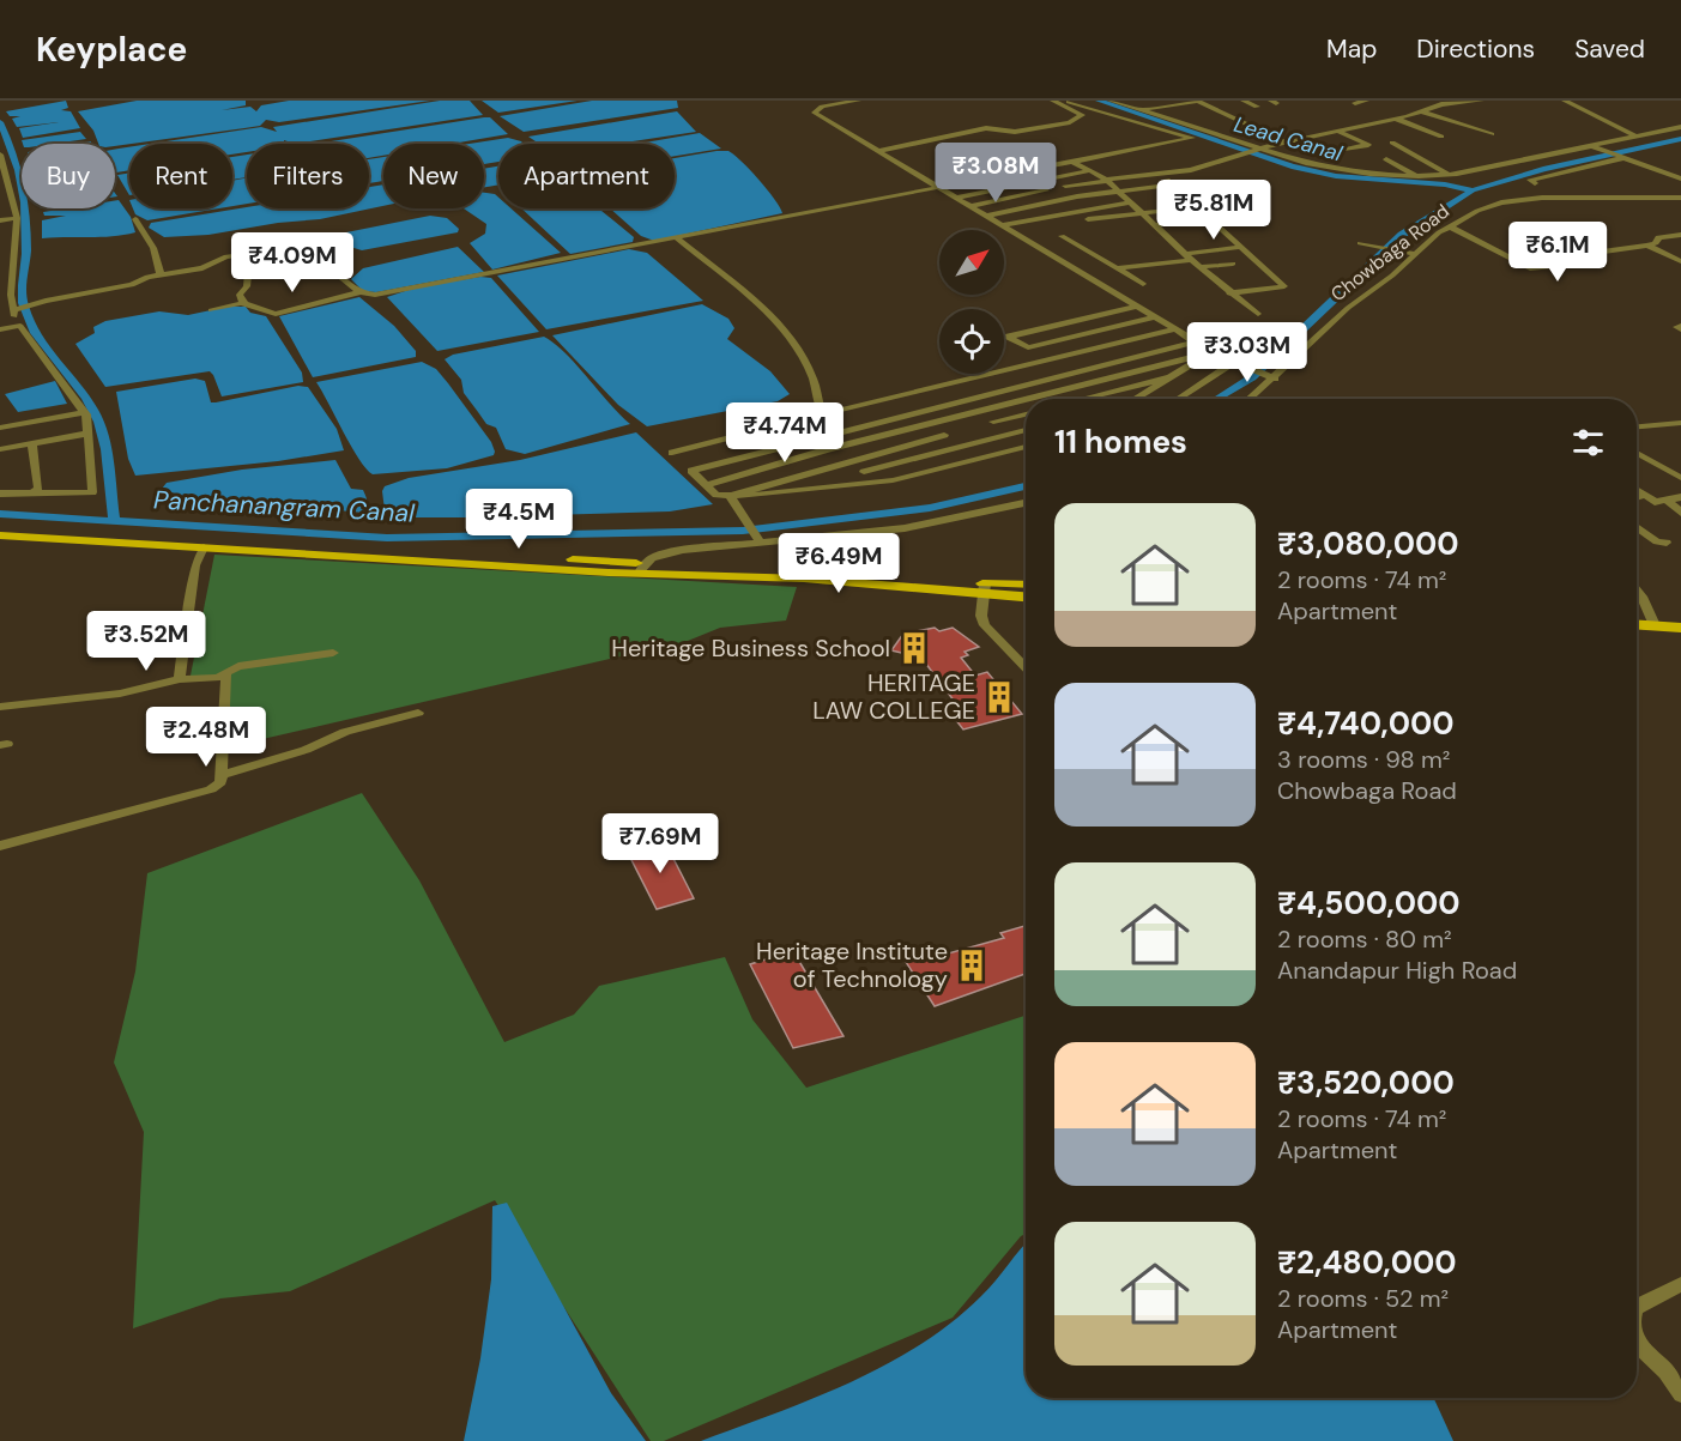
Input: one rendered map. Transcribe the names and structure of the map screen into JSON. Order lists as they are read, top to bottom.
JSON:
{
  "streets": {
    "street": ["Chowbaga Road"]
  },
  "water": ["Lead Canal", "Panchanangram Canal"],
  "places": {
    "building": ["Heritage Business School", "HERITAGE LAW COLLEGE", "Heritage Institute of Technology"]
  },
  "north": "top right",
  "page": {
    "header": "Keyplace",
    "nav": ["Map", "Directions", "Saved"],
    "price": [
      "₹3.08M",
      "₹5.81M",
      "₹6.1M",
      "₹4.09M",
      "₹3.03M",
      "₹4.74M",
      "₹4.5M",
      "₹6.49M",
      "₹3.52M",
      "₹2.48M",
      "₹7.69M"
    ],
    "chip": [
      "Buy",
      "Rent",
      "Filters",
      "New",
      "Apartment"
    ],
    "heading": "11 homes",
    "list": [
      {
        "name": "₹3,080,000",
        "note": "2 rooms · 74 m² · Apartment"
      },
      {
        "name": "₹4,740,000",
        "note": "3 rooms · 98 m² · Chowbaga Road"
      },
      {
        "name": "₹4,500,000",
        "note": "2 rooms · 80 m² · Anandapur High Road"
      },
      {
        "name": "₹3,520,000",
        "note": "2 rooms · 74 m² · Apartment"
      },
      {
        "name": "₹2,480,000",
        "note": "2 rooms · 52 m² · Apartment"
      }
    ]
  }
}
